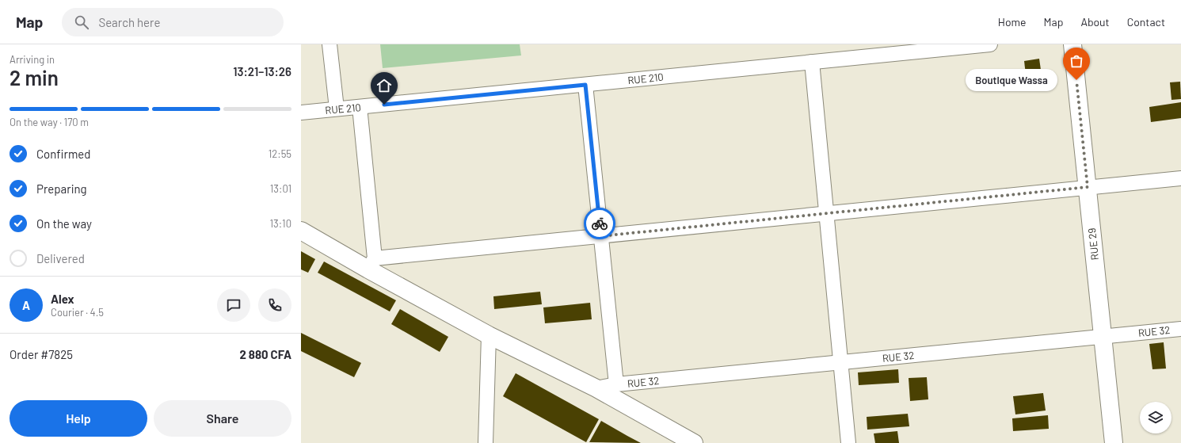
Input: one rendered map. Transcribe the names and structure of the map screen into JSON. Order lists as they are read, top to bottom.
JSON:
{
  "streets": {
    "main road": ["RUE 29"],
    "street": ["RUE 210", "RUE 32"]
  },
  "crossings": [
    ["RUE 29", "RUE 32"]
  ],
  "places": ["Boutique Wassa"],
  "page": {
    "header": "Map",
    "search": "Search here",
    "nav": [
      "Home",
      "Map",
      "About",
      "Contact"
    ],
    "heading": ["2 min", "Arriving in", "13:21–13:26"],
    "panel": [
      "Alex",
      "Courier · 4.5",
      "Order #7825",
      "2 880 CFA"
    ],
    "bubble": "Boutique Wassa",
    "bar": "On the way · 170 m",
    "list": [
      ["Confirmed", "12:55"],
      ["Preparing", "13:01"],
      ["On the way", "13:10"],
      "Delivered"
    ],
    "round": "A",
    "buttons": ["Help", "Share"]
  }
}
